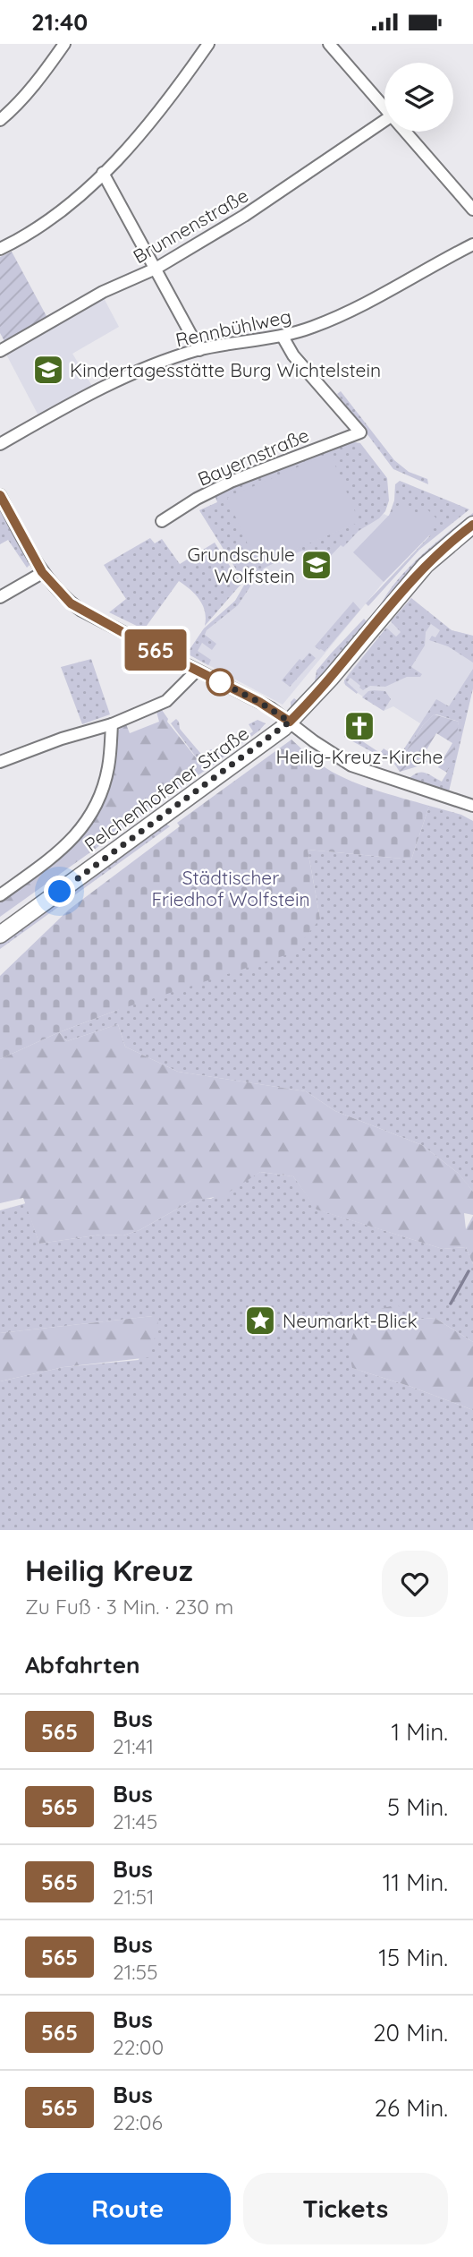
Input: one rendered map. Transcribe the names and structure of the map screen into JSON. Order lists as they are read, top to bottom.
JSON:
{
  "streets": {
    "main road": ["Pelchenhofener Straße"],
    "street": ["Brunnenstraße", "Rennbühlweg", "Bayernstraße"]
  },
  "crossings": [
    ["Rennbühlweg", "Bayernstraße"]
  ],
  "parks": ["Städtischer Friedhof Wolfstein"],
  "places": {
    "school or university": ["Kindertagesstätte Burg Wichtelstein", "Grundschule Wolfstein"],
    "church": ["Heilig-Kreuz-Kirche"],
    "place": ["Neumarkt-Blick"]
  },
  "lines": ["bus line 565"],
  "page": {
    "status": "21:40",
    "on_map": "565",
    "heading": [
      ["Heilig Kreuz", "Zu Fuß · 3 Min. · 230 m"],
      "Abfahrten"
    ],
    "list": [
      {
        "mark": "565",
        "name": "Bus",
        "note": "21:41",
        "value": "1 Min."
      },
      {
        "mark": "565",
        "name": "Bus",
        "note": "21:45",
        "value": "5 Min."
      },
      {
        "mark": "565",
        "name": "Bus",
        "note": "21:51",
        "value": "11 Min."
      },
      {
        "mark": "565",
        "name": "Bus",
        "note": "21:55",
        "value": "15 Min."
      },
      {
        "mark": "565",
        "name": "Bus",
        "note": "22:00",
        "value": "20 Min."
      },
      {
        "mark": "565",
        "name": "Bus",
        "note": "22:06",
        "value": "26 Min."
      }
    ],
    "buttons": ["Route", "Tickets"]
  }
}
